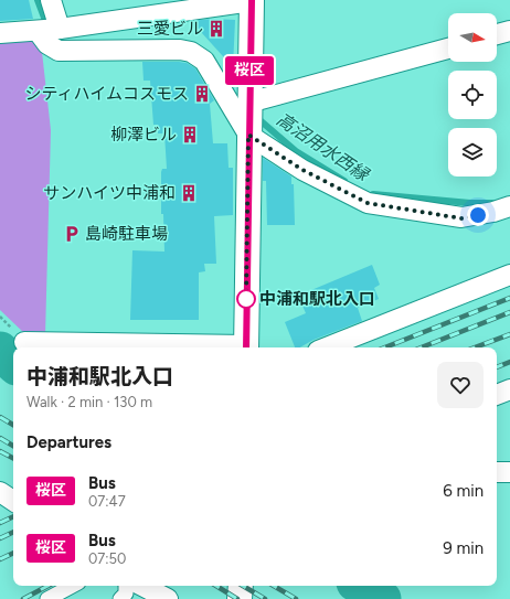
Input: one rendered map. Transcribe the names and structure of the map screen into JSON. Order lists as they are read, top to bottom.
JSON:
{
  "water": ["高沼用水西縁"],
  "places": {
    "building": [
      "三愛ビル",
      "シティハイムコスモス",
      "柳澤ビル",
      "サンハイツ中浦和"
    ],
    "parking": ["島崎駐車場"],
    "other": ["中浦和駅北入口"]
  },
  "lines": ["bus line 桜区"],
  "north": "right",
  "page": {
    "on_map": "桜区",
    "heading": [
      ["中浦和駅北入口", "Walk · 2 min · 130 m"],
      "Departures"
    ],
    "list": [
      {
        "mark": "桜区",
        "name": "Bus",
        "note": "07:47",
        "value": "6 min"
      },
      {
        "mark": "桜区",
        "name": "Bus",
        "note": "07:50",
        "value": "9 min"
      }
    ]
  }
}
